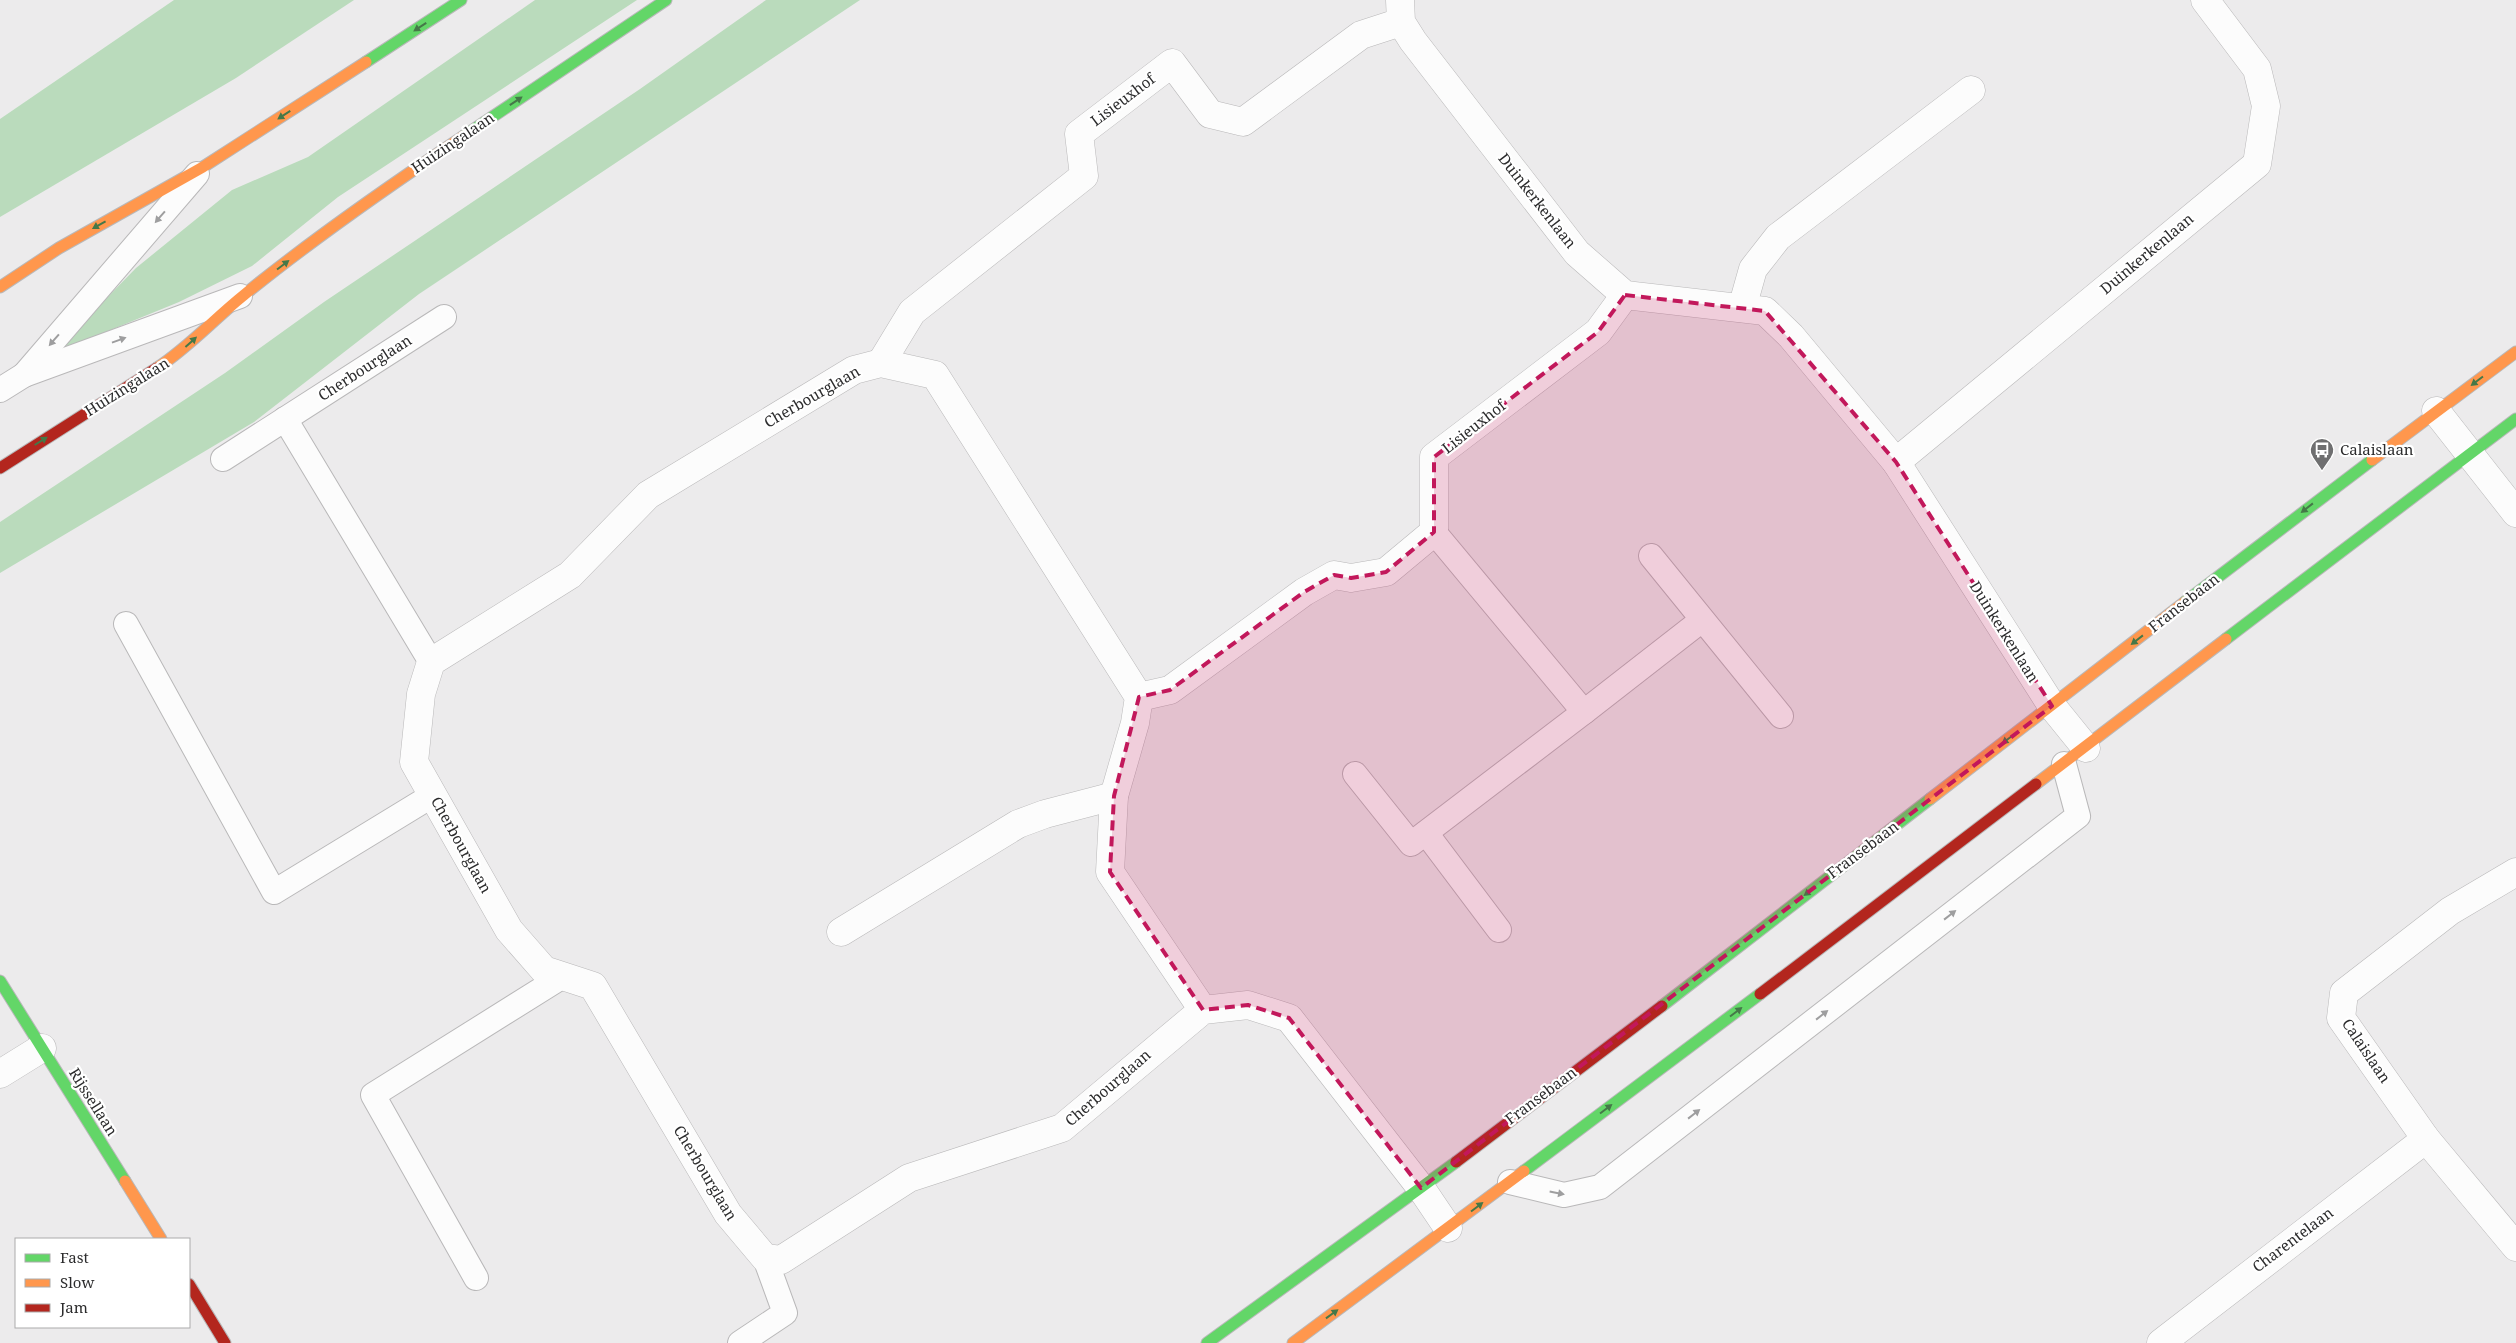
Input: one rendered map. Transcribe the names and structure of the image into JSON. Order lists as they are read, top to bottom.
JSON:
{
  "streets": {
    "street": [
      "Lisieuxhof",
      "Huizingalaan",
      "Duinkerkenlaan",
      "Cherbourglaan",
      "Fransebaan",
      "Calaislaan",
      "Rijssellaan",
      "Charentelaan"
    ]
  },
  "crossings": [
    ["Lisieuxhof", "Duinkerkenlaan"],
    ["Lisieuxhof", "Cherbourglaan"],
    ["Duinkerkenlaan", "Fransebaan"],
    ["Calaislaan", "Charentelaan"]
  ],
  "places": {
    "bus stop": ["Calaislaan"]
  },
  "legend": ["Fast", "Slow", "Jam"]
}
